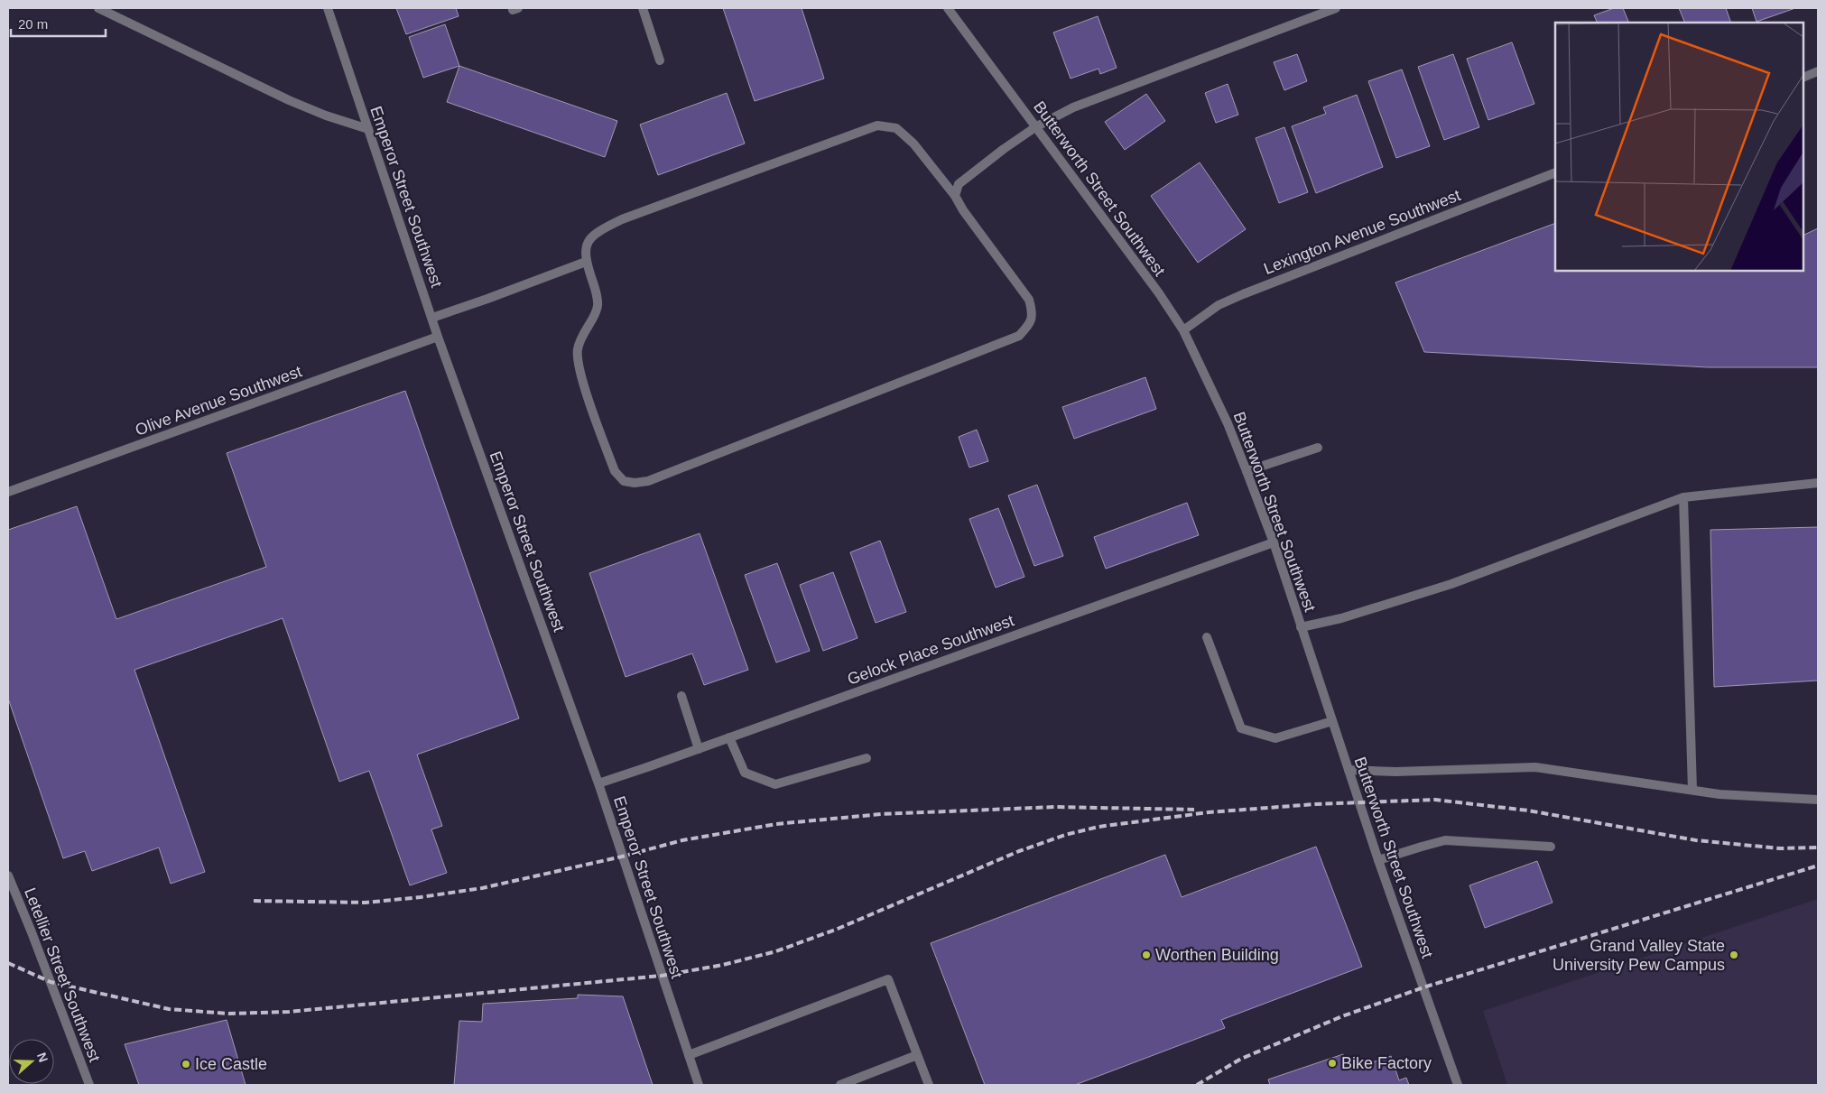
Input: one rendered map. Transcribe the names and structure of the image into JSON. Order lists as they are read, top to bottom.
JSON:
{
  "streets": {
    "street": [
      "Butterworth Street Southwest",
      "Emperor Street Southwest",
      "Lexington Avenue Southwest",
      "Olive Avenue Southwest",
      "Gelock Place Southwest",
      "Letellier Street Southwest"
    ]
  },
  "crossings": [
    ["Butterworth Street Southwest", "Lexington Avenue Southwest"],
    ["Butterworth Street Southwest", "Gelock Place Southwest"],
    ["Emperor Street Southwest", "Olive Avenue Southwest"],
    ["Emperor Street Southwest", "Gelock Place Southwest"]
  ],
  "places": [
    "Worthen Building",
    "Grand Valley State University Pew Campus",
    "Bike Factory",
    "Ice Castle"
  ],
  "scale_bar": "20 m",
  "north": "right"
}
